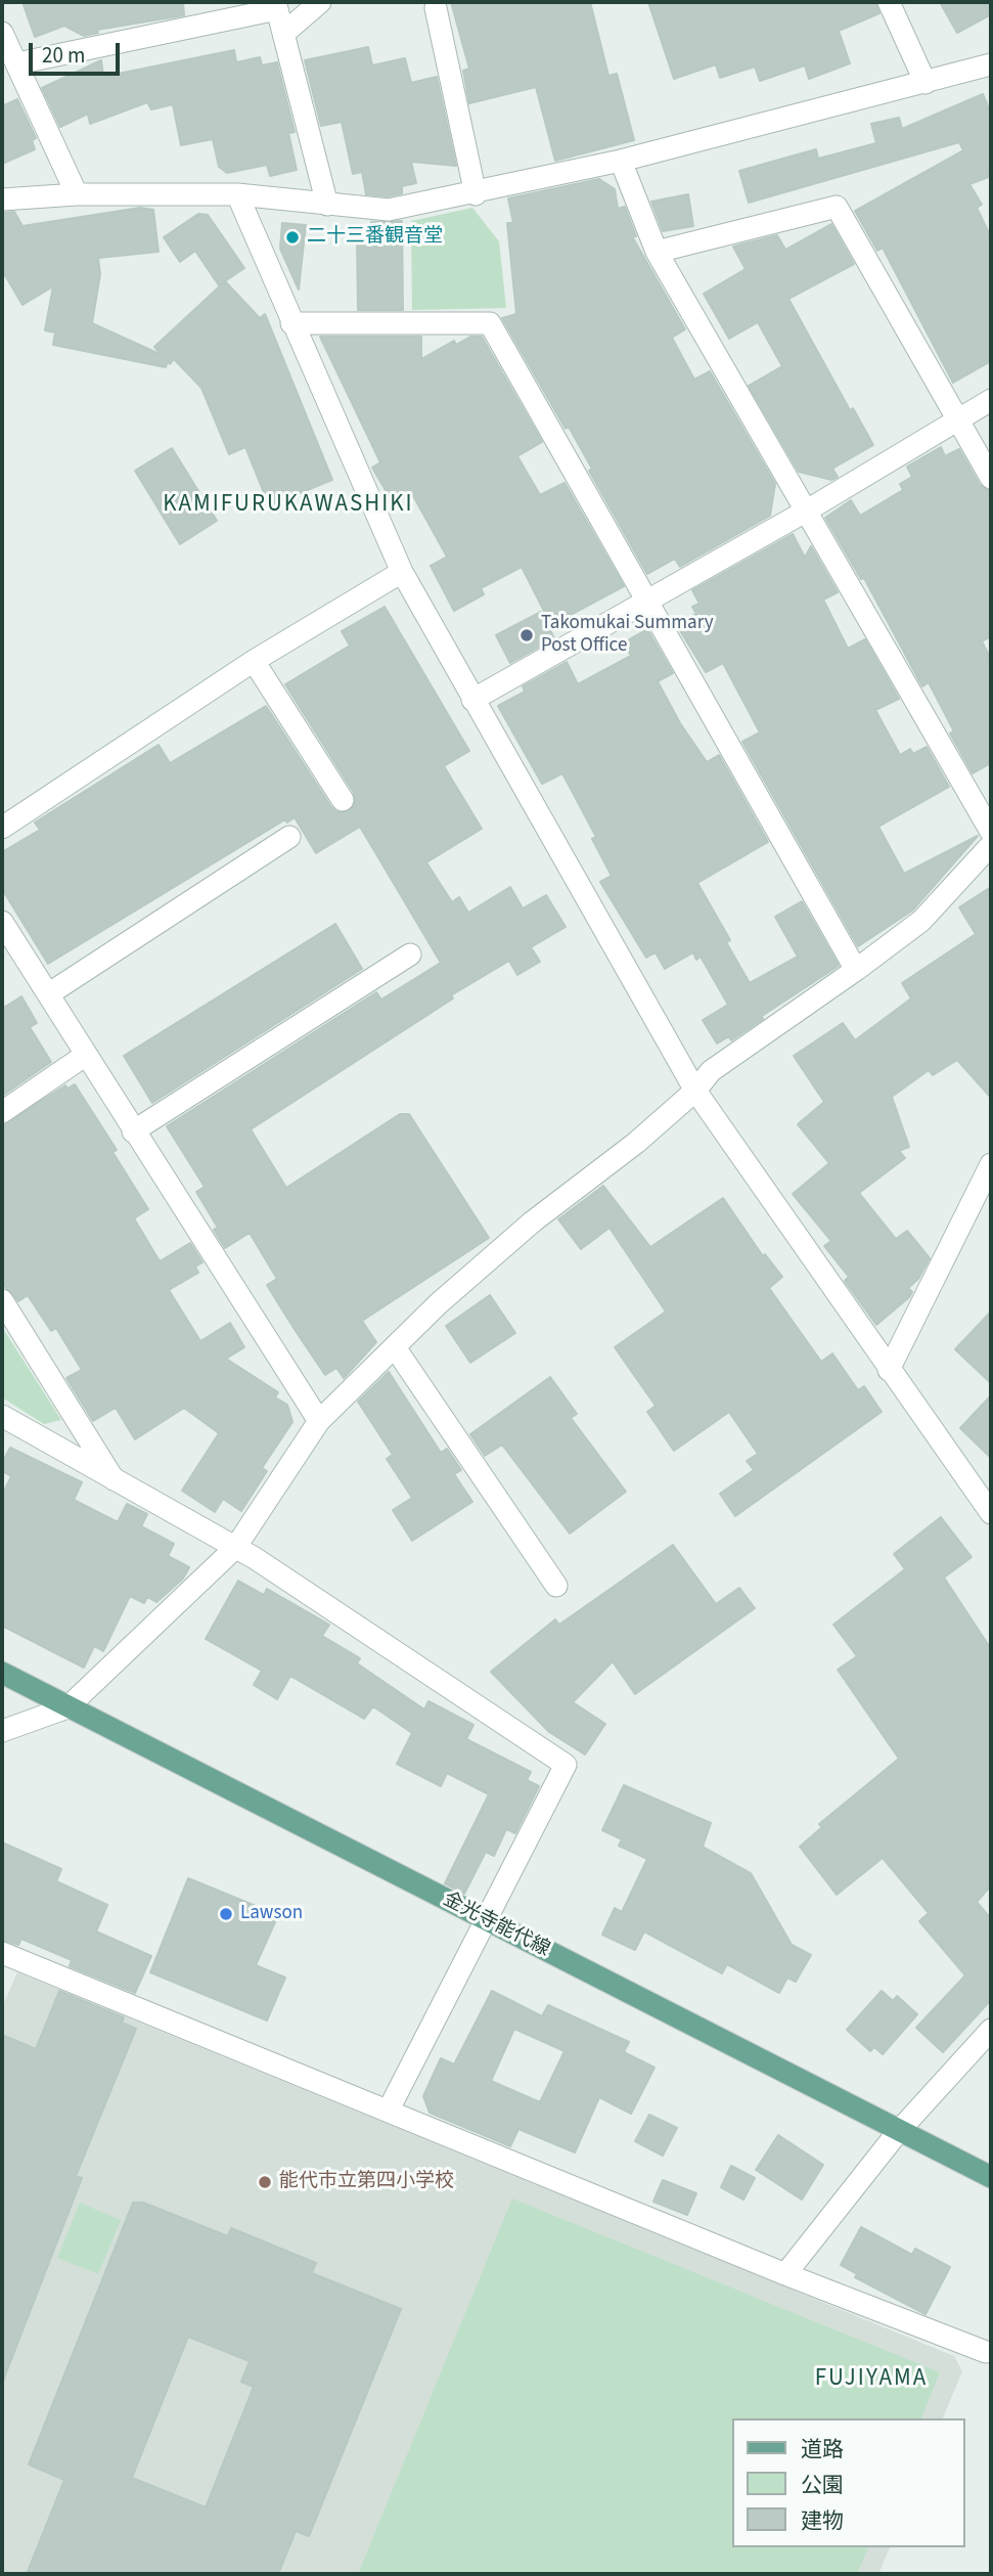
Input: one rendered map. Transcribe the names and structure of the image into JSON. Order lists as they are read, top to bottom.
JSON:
{
  "streets": {
    "main road": ["金光寺能代線"]
  },
  "districts": ["KAMIFURUKAWASHIKI", "FUJIYAMA"],
  "places": [
    "二十三番観音堂",
    "Takomukai Summary Post Office",
    "Lawson",
    "能代市立第四小学校"
  ],
  "legend": ["道路", "公園", "建物"],
  "scale_bar": "20 m"
}
